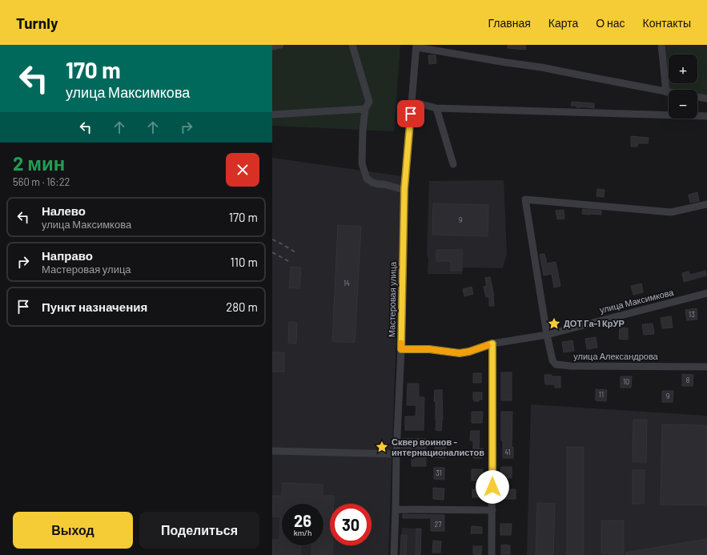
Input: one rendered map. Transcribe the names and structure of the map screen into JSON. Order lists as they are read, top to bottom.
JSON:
{
  "streets": {
    "street": ["Мастеровая улица", "улица Максимкова", "улица Александрова"]
  },
  "crossings": [
    ["Мастеровая улица", "улица Максимкова"],
    ["улица Максимкова", "улица Александрова"]
  ],
  "places": {
    "place": ["ДОТ Га-1 КрУР", "Сквер воинов - интернационалистов"]
  },
  "house_numbers": [
    "9",
    "14",
    "13",
    "8",
    "10",
    "11",
    "9",
    "41",
    "31",
    "27"
  ],
  "page": {
    "header": "Turnly",
    "nav": [
      "Главная",
      "Карта",
      "О нас",
      "Контакты"
    ],
    "turn": ["170 m", "улица Максимкова"],
    "map_buttons": ["+", "−"],
    "heading": ["2 мин", "560 m · 16:22"],
    "list": [
      {
        "name": "Налево",
        "note": "улица Максимкова",
        "value": "170 m"
      },
      {
        "name": "Направо",
        "note": "Мастеровая улица",
        "value": "110 m"
      },
      {
        "name": "Пункт назначения",
        "value": "280 m"
      }
    ],
    "speed": "26 km/h",
    "limit": "30",
    "buttons": ["Выход", "Поделиться"]
  }
}
